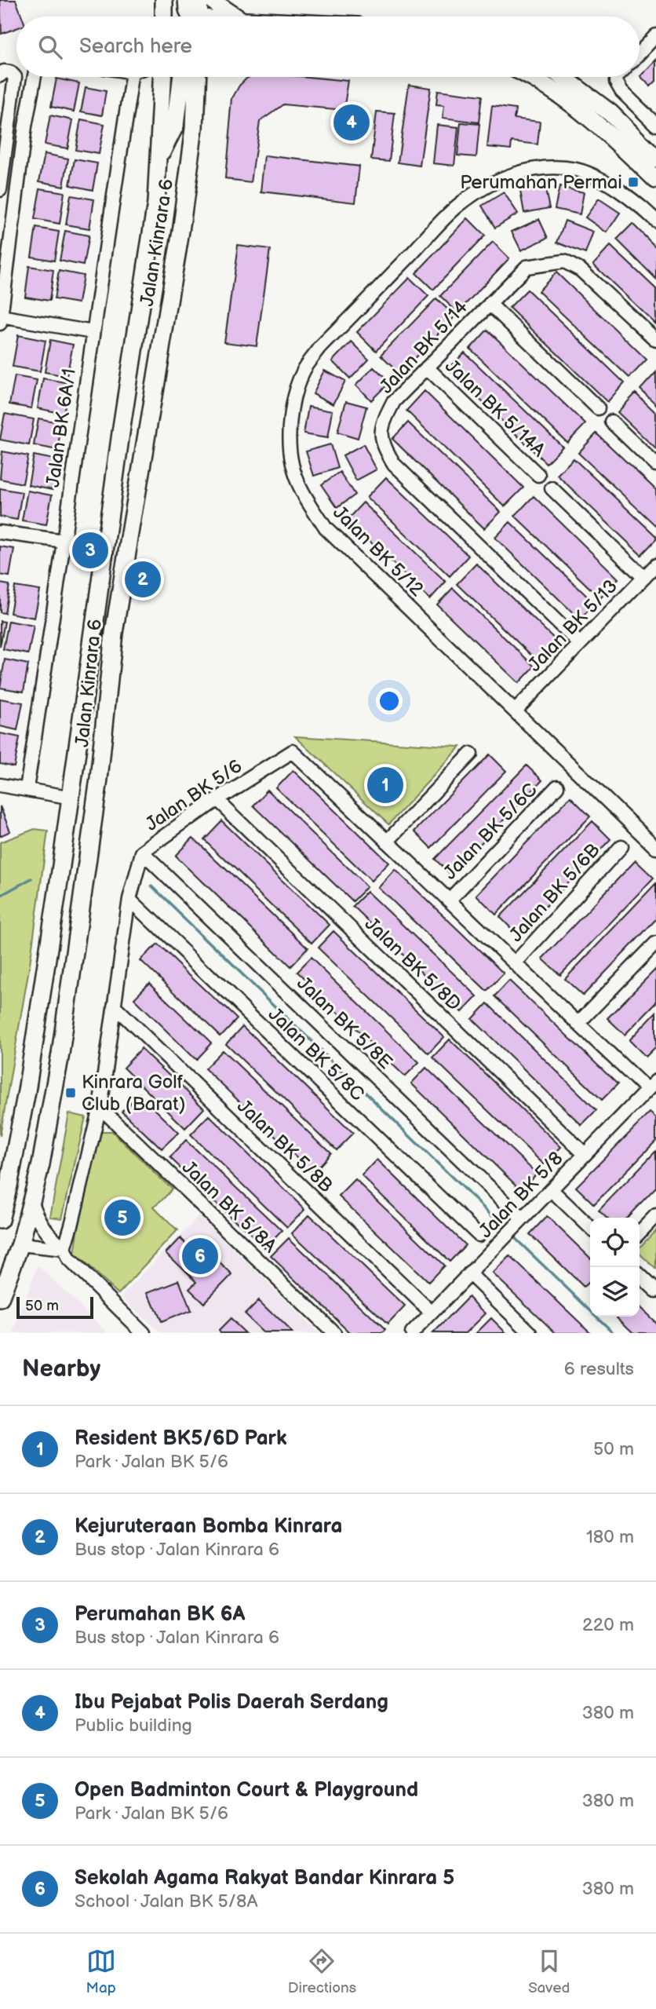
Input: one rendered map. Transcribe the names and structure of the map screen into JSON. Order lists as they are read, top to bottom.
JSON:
{
  "streets": {
    "main road": ["Jalan Kinrara 6"],
    "street": [
      "Jalan BK 5/14",
      "Jalan BK 5/14A",
      "Jalan BK 6A/1",
      "Jalan BK 5/12",
      "Jalan BK 5/13",
      "Jalan BK 5/6",
      "Jalan BK 5/6C",
      "Jalan BK 5/6B",
      "Jalan BK 5/8D",
      "Jalan BK 5/8E",
      "Jalan BK 5/8C",
      "Jalan BK 5/8B",
      "Jalan BK 5/8",
      "Jalan BK 5/8A"
    ]
  },
  "crossings": [
    ["Jalan BK 5/14", "Jalan BK 5/14A"],
    ["Jalan BK 5/14", "Jalan BK 5/13"],
    ["Jalan BK 5/12", "Jalan BK 5/13"],
    ["Jalan BK 5/6", "Jalan BK 5/6C"],
    ["Jalan BK 5/6", "Jalan BK 5/6B"],
    ["Jalan BK 5/6", "Jalan BK 5/8D"],
    ["Jalan BK 5/6", "Jalan BK 5/8E"],
    ["Jalan BK 5/6", "Jalan BK 5/8C"],
    ["Jalan BK 5/6", "Jalan BK 5/8B"],
    ["Jalan BK 5/6", "Jalan BK 5/8"],
    ["Jalan BK 5/6", "Jalan BK 5/8A"],
    ["Jalan BK 5/8D", "Jalan BK 5/8"],
    ["Jalan BK 5/8E", "Jalan BK 5/8"],
    ["Jalan BK 5/8B", "Jalan BK 5/8"]
  ],
  "places": {
    "transit": ["Perumahan Permai", "Kinrara Golf Club (Barat)"]
  },
  "scale_bar": "50 m",
  "page": {
    "search": "Search here",
    "pins": [
      "4",
      "3",
      "2",
      "1",
      "5",
      "6"
    ],
    "scale": "50 m",
    "heading": ["Nearby", "6 results"],
    "list": [
      {
        "mark": "1",
        "name": "Resident BK5/6D Park",
        "note": "Park · Jalan BK 5/6",
        "value": "50 m"
      },
      {
        "mark": "2",
        "name": "Kejuruteraan Bomba Kinrara",
        "note": "Bus stop · Jalan Kinrara 6",
        "value": "180 m"
      },
      {
        "mark": "3",
        "name": "Perumahan BK 6A",
        "note": "Bus stop · Jalan Kinrara 6",
        "value": "220 m"
      },
      {
        "mark": "4",
        "name": "Ibu Pejabat Polis Daerah Serdang",
        "note": "Public building",
        "value": "380 m"
      },
      {
        "mark": "5",
        "name": "Open Badminton Court & Playground",
        "note": "Park · Jalan BK 5/6",
        "value": "380 m"
      },
      {
        "mark": "6",
        "name": "Sekolah Agama Rakyat Bandar Kinrara 5",
        "note": "School · Jalan BK 5/8A",
        "value": "380 m"
      }
    ],
    "nav": ["Map", "Directions", "Saved"]
  }
}
